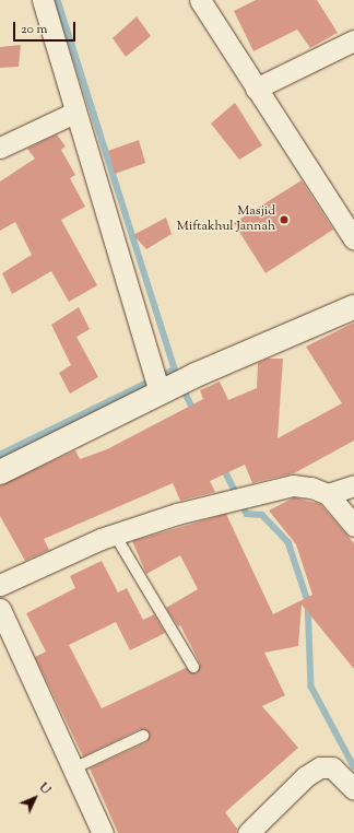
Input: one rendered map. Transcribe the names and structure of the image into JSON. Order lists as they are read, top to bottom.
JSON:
{
  "places": ["Masjid Miftakhul Jannah"],
  "scale_bar": "20 m",
  "north": "top right"
}
